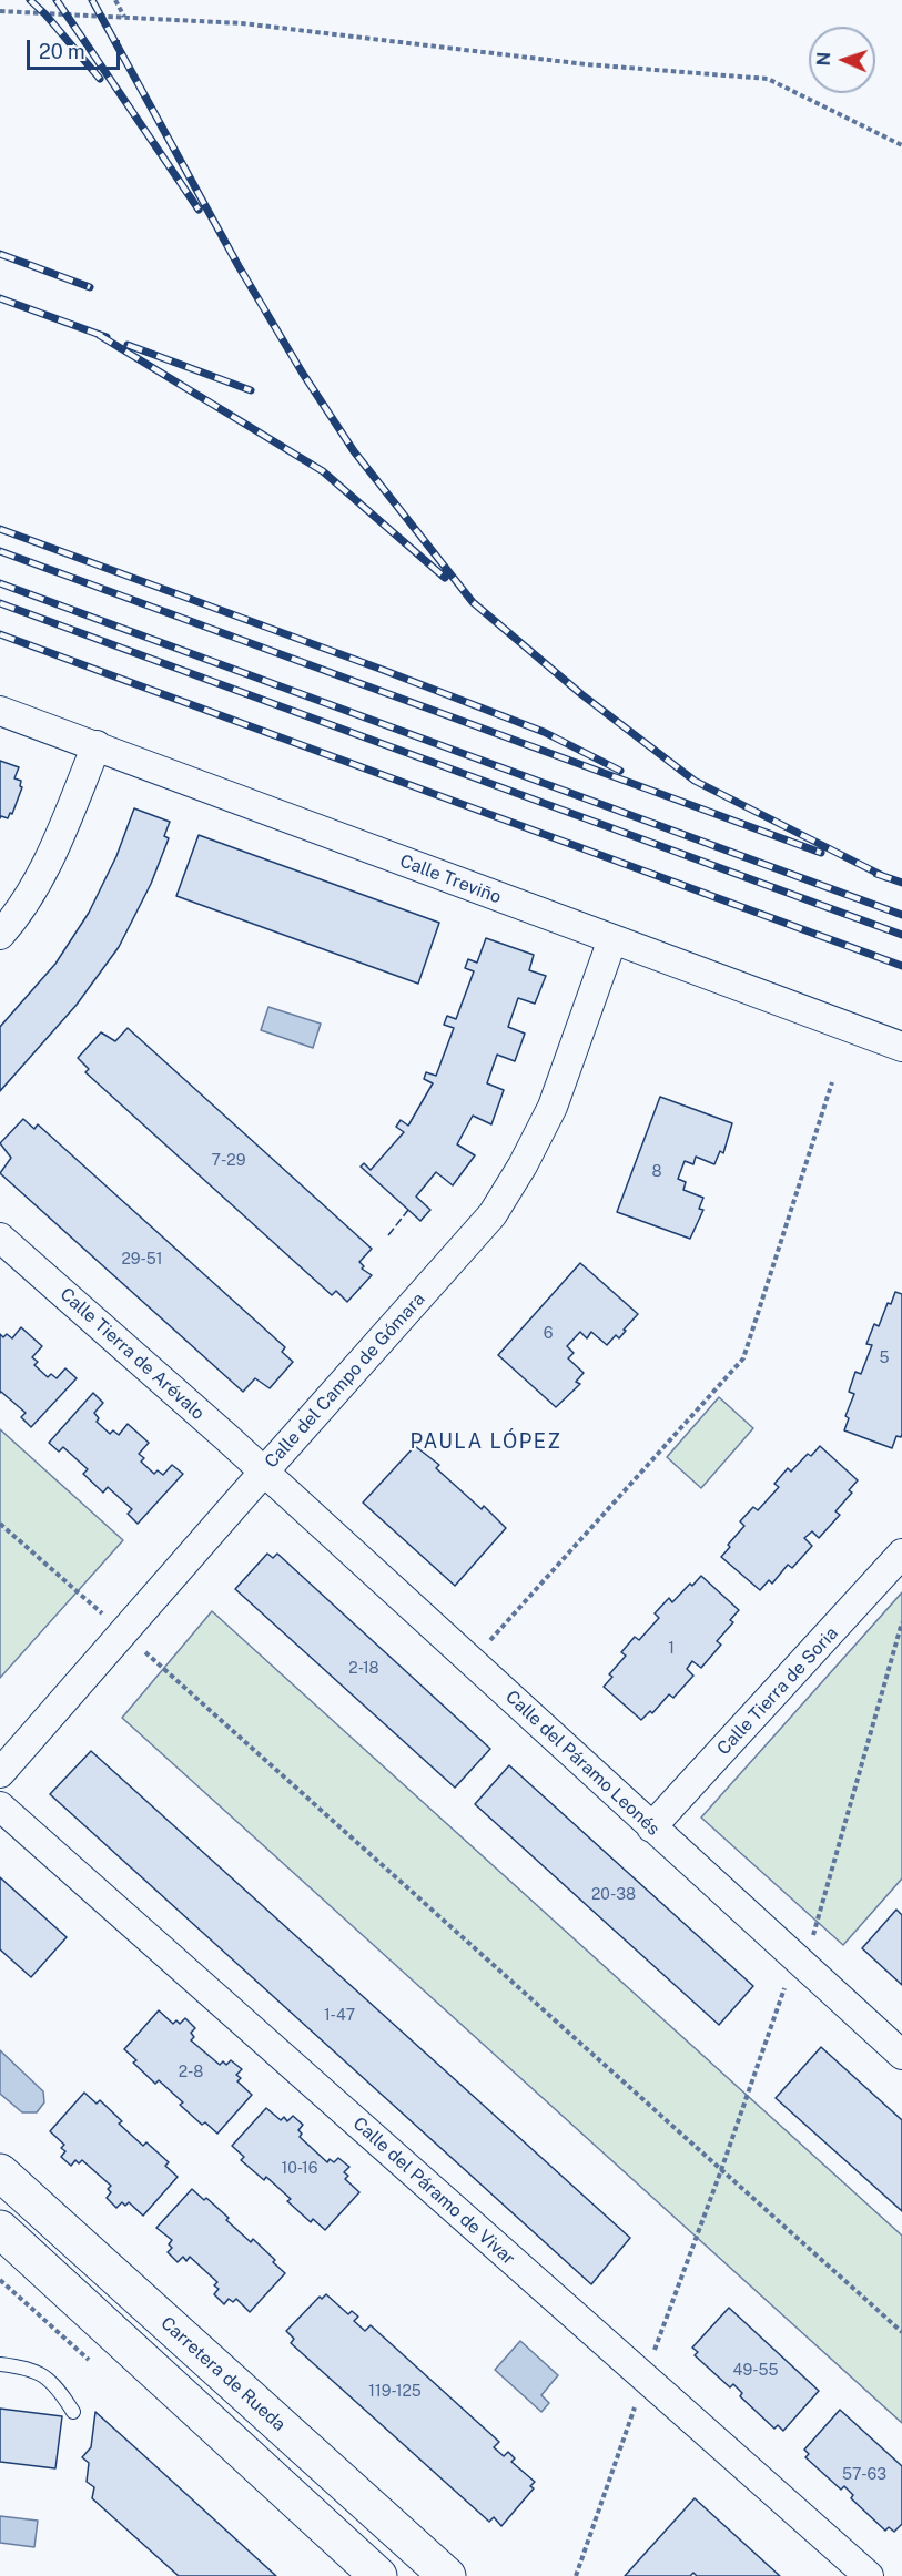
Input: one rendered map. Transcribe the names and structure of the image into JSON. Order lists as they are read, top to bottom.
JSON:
{
  "streets": {
    "street": [
      "Calle Treviño",
      "Calle Tierra de Arévalo",
      "Calle del Campo de Gómara",
      "Calle Tierra de Soria",
      "Calle del Páramo Leonés",
      "Calle del Páramo de Vivar",
      "Carretera de Rueda"
    ]
  },
  "crossings": [
    ["Calle Treviño", "Calle del Campo de Gómara"],
    ["Calle Tierra de Arévalo", "Calle del Campo de Gómara"],
    ["Calle Tierra de Arévalo", "Calle del Páramo Leonés"],
    ["Calle del Campo de Gómara", "Calle del Páramo Leonés"],
    ["Calle Tierra de Soria", "Calle del Páramo Leonés"]
  ],
  "districts": ["PAULA LÓPEZ"],
  "house_numbers": [
    "7-29",
    "8",
    "29-51",
    "6",
    "5",
    "1",
    "2-18",
    "20-38",
    "1-47",
    "2-8",
    "10-16",
    "49-55",
    "119-125",
    "57-63"
  ],
  "scale_bar": "20 m",
  "north": "left"
}
